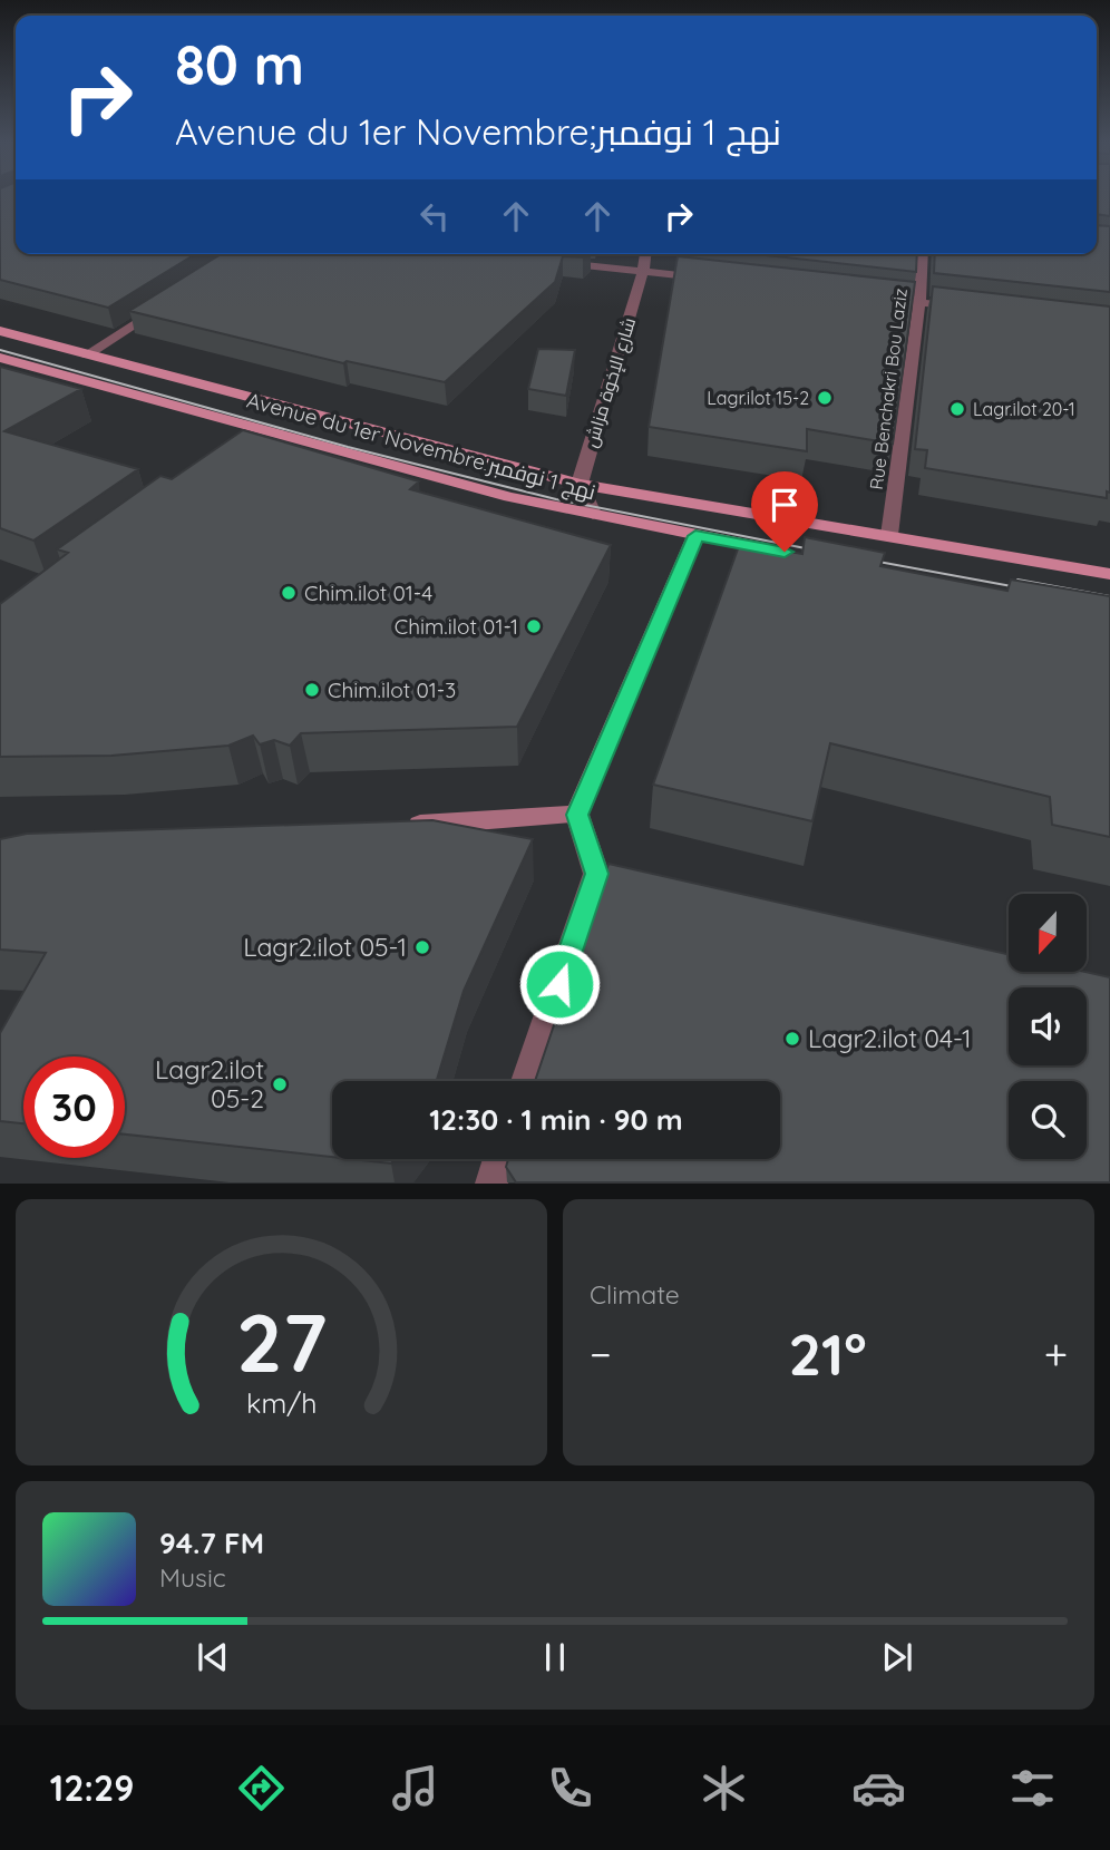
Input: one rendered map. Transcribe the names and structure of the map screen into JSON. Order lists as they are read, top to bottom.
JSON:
{
  "streets": {
    "main road": ["Avenue du 1er Novembre;نهج 1 نوفمبر"],
    "street": ["شارع الإخوة مزاش", "Rue Benchakri Bou Laziz"]
  },
  "crossings": [
    ["شارع الإخوة مزاش", "Avenue du 1er Novembre;نهج 1 نوفمبر"],
    ["Rue Benchakri Bou Laziz", "Avenue du 1er Novembre;نهج 1 نوفمبر"]
  ],
  "places": [
    "Lagr.ilot 15-2",
    "Lagr.ilot 20-1",
    "Chim.ilot 01-4",
    "Chim.ilot 01-1",
    "Chim.ilot 01-3",
    "Lagr2.ilot 05-1",
    "Lagr2.ilot 04-1",
    "Lagr2.ilot 05-2"
  ],
  "north": "bottom",
  "page": {
    "turn": ["80 m", "Avenue du 1er Novembre;نهج 1 نوفمبر"],
    "limit": "30",
    "trip": "12:30 · 1 min · 90 m",
    "tile": "Climate",
    "heat": ["−", "21°", "+"],
    "song": ["94.7 FM", "Music"],
    "tabs": "12:29",
    "gauge": ["27", "km/h"]
  }
}
